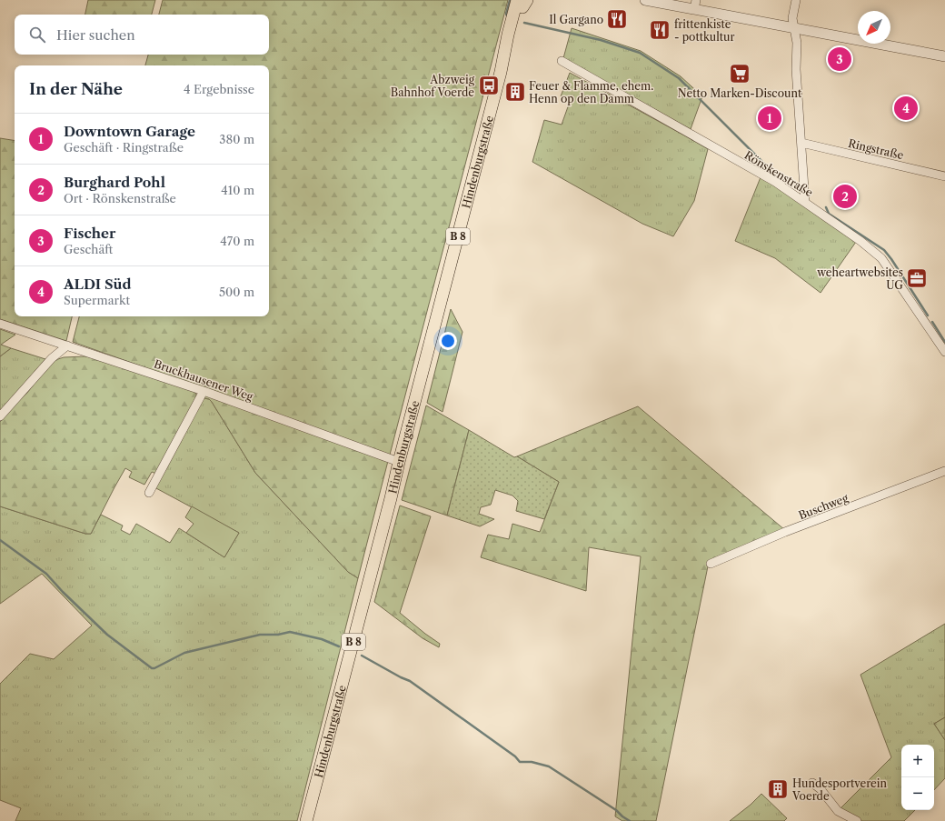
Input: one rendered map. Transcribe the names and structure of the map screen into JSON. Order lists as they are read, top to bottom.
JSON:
{
  "streets": {
    "main road": ["Hindenburgstraße", "B 8"],
    "street": [
      "Ringstraße",
      "Rönskenstraße",
      "Bruckhausener Weg",
      "Buschweg"
    ]
  },
  "crossings": [
    ["Hindenburgstraße", "Bruckhausener Weg"]
  ],
  "places": {
    "restaurant": ["Il Gargano", "frittenkiste - pottkultur"],
    "supermarket": ["Netto Marken-Discount"],
    "bus stop": ["Abzweig Bahnhof Voerde"],
    "building": ["Feuer & Flamme, ehem. Henn op den Damm", "Hundesportverein Voerde"],
    "office": ["weheartwebsites UG"]
  },
  "north": "bottom left",
  "page": {
    "search": "Hier suchen",
    "pins": [
      "3",
      "4",
      "1",
      "2"
    ],
    "heading": ["In der Nähe", "4 Ergebnisse"],
    "list": [
      {
        "mark": "1",
        "name": "Downtown Garage",
        "note": "Geschäft · Ringstraße",
        "value": "380 m"
      },
      {
        "mark": "2",
        "name": "Burghard Pohl",
        "note": "Ort · Rönskenstraße",
        "value": "410 m"
      },
      {
        "mark": "3",
        "name": "Fischer",
        "note": "Geschäft",
        "value": "470 m"
      },
      {
        "mark": "4",
        "name": "ALDI Süd",
        "note": "Supermarkt",
        "value": "500 m"
      }
    ],
    "map_buttons": ["+", "−"]
  }
}
